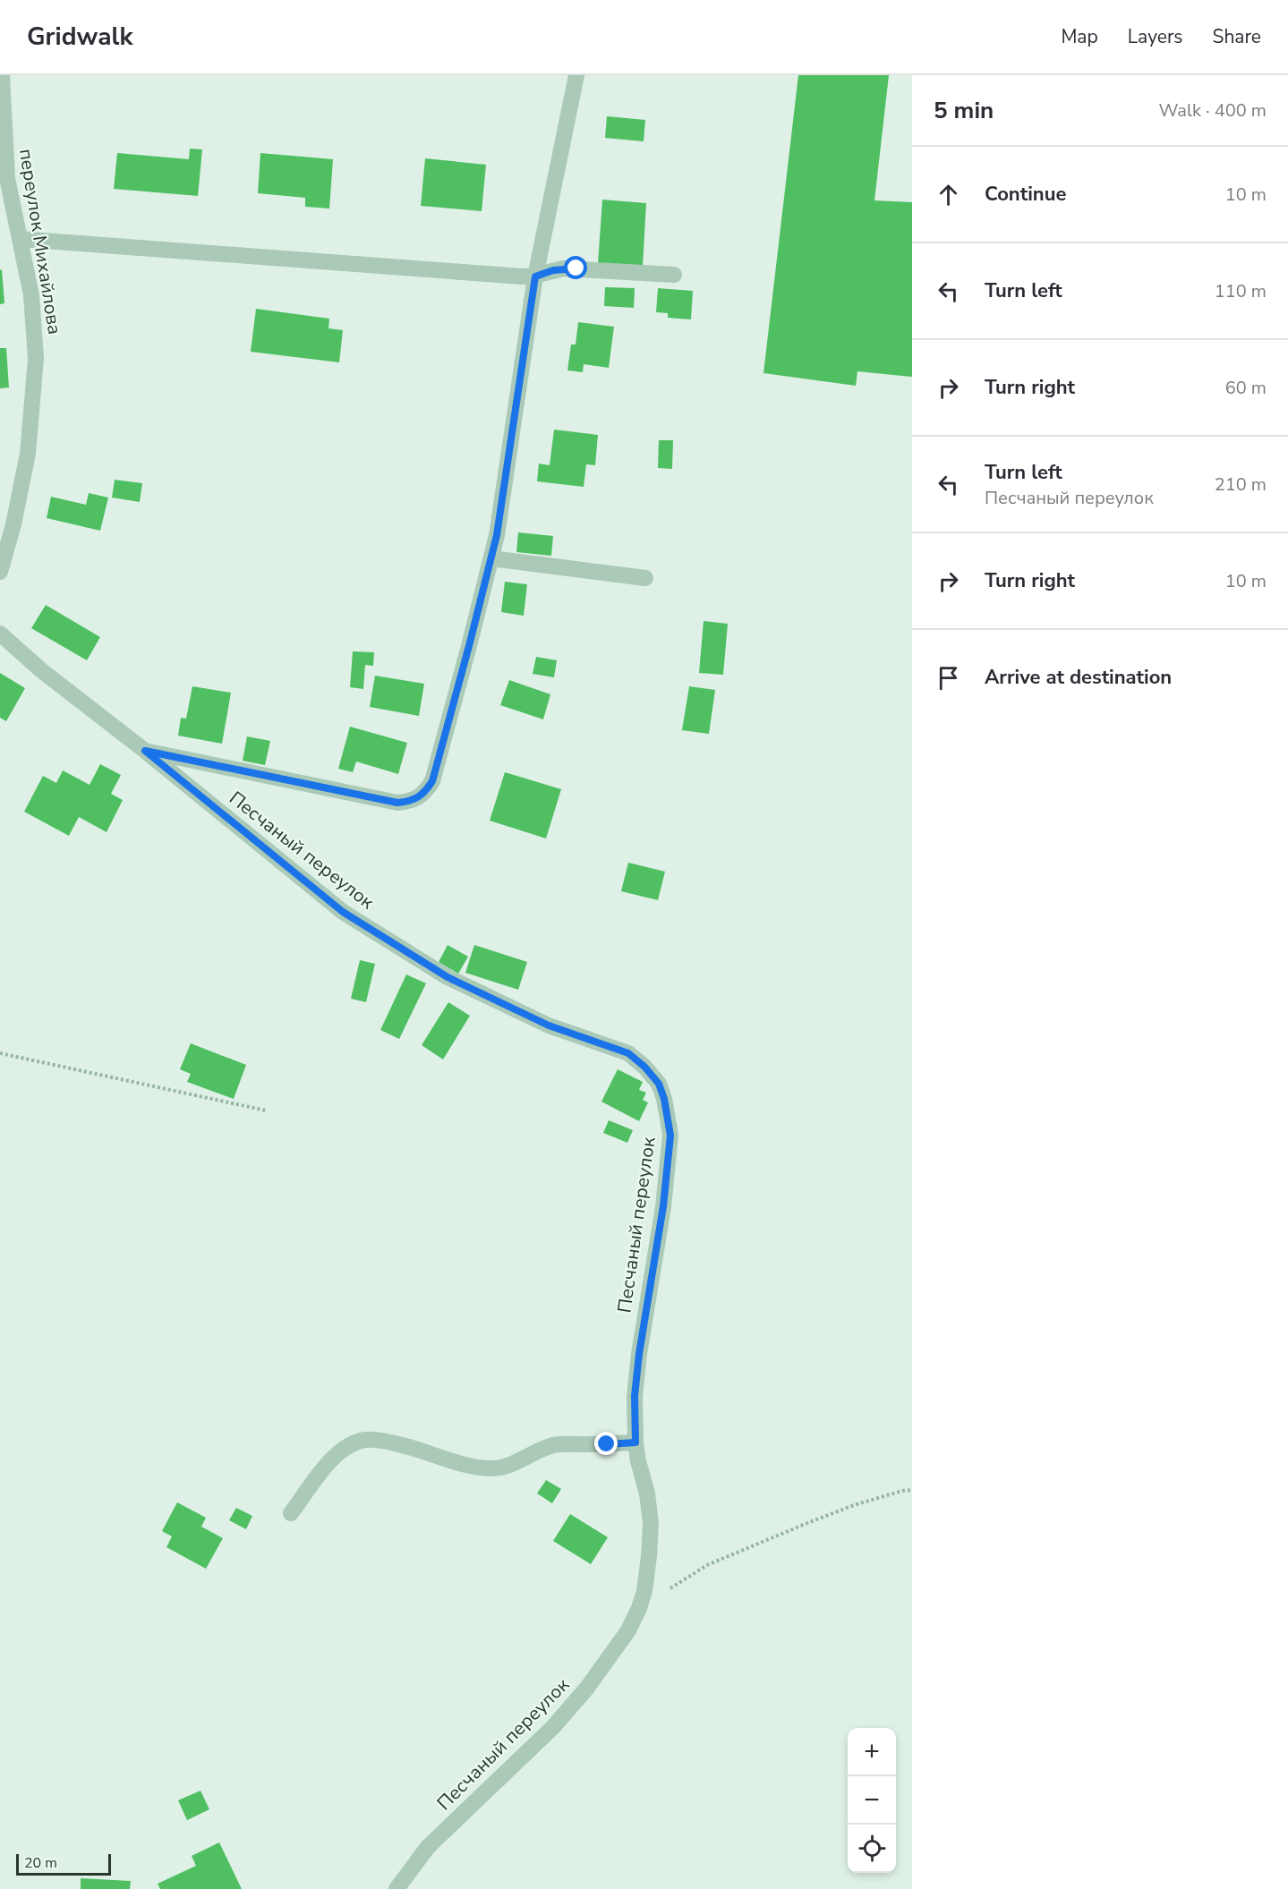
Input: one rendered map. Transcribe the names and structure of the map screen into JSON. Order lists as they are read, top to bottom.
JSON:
{
  "streets": {
    "lane": ["переулок Михайлова", "Песчаный переулок"]
  },
  "scale_bar": "20 m",
  "page": {
    "header": "Gridwalk",
    "nav": ["Map", "Layers", "Share"],
    "heading": ["5 min", "Walk · 400 m"],
    "list": [
      ["Continue", "10 m"],
      ["Turn left", "110 m"],
      ["Turn right", "60 m"],
      ["Turn left", "Песчаный переулок", "210 m"],
      ["Turn right", "10 m"],
      "Arrive at destination"
    ],
    "map_buttons": ["+", "−"],
    "scale": "20 m"
  }
}
